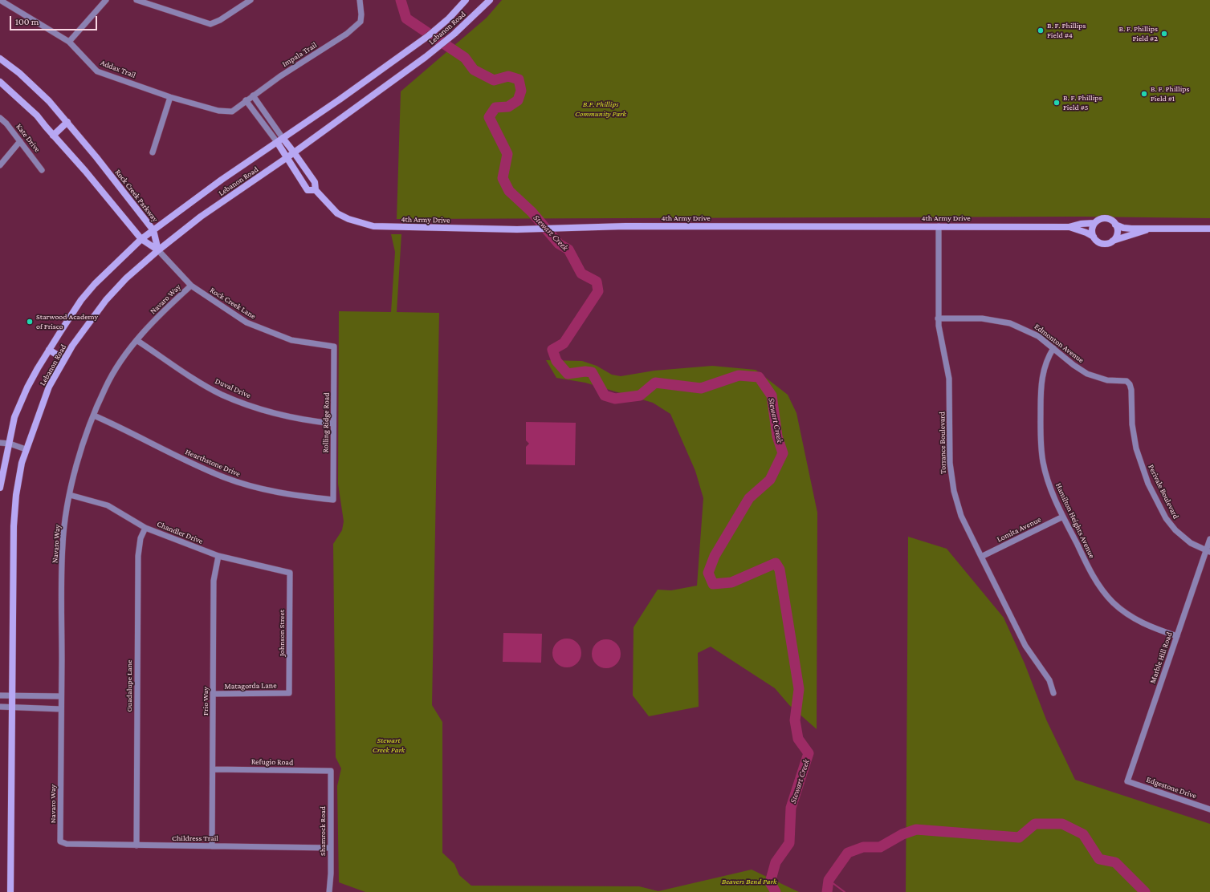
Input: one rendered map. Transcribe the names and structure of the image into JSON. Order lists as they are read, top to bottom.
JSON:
{
  "streets": {
    "main road": ["Lebanon Road", "Rock Creek Parkway", "4th Army Drive"],
    "street": [
      "Impala Trail",
      "Addax Trail",
      "Kate Drive",
      "Navaro Way",
      "Rock Creek Lane",
      "Edmonton Avenue",
      "Duval Drive",
      "Rolling Ridge Road",
      "Torrance Boulevard",
      "Hearthstone Drive",
      "Perivale Boulevard",
      "Hamilton Heights Avenue",
      "Lomita Avenue",
      "Chandler Drive",
      "Johnson Street",
      "Marble Hill Road",
      "Guadalupe Lane",
      "Matagorda Lane",
      "Frio Way",
      "Refugio Road",
      "Edgestone Drive",
      "Shamrock Road",
      "Childress Trail"
    ]
  },
  "crossings": [
    ["Lebanon Road", "Rock Creek Parkway"],
    ["Lebanon Road", "4th Army Drive"],
    ["Lebanon Road", "Rock Creek Lane"],
    ["Impala Trail", "Addax Trail"],
    ["Impala Trail", "4th Army Drive"],
    ["Addax Trail", "4th Army Drive"],
    ["Rock Creek Parkway", "Rock Creek Lane"],
    ["4th Army Drive", "Torrance Boulevard"],
    ["Navaro Way", "Rock Creek Lane"],
    ["Navaro Way", "Duval Drive"],
    ["Navaro Way", "Hearthstone Drive"],
    ["Navaro Way", "Chandler Drive"],
    ["Navaro Way", "Childress Trail"],
    ["Rock Creek Lane", "Rolling Ridge Road"],
    ["Edmonton Avenue", "Torrance Boulevard"],
    ["Edmonton Avenue", "Perivale Boulevard"],
    ["Edmonton Avenue", "Hamilton Heights Avenue"],
    ["Duval Drive", "Rolling Ridge Road"],
    ["Rolling Ridge Road", "Hearthstone Drive"],
    ["Torrance Boulevard", "Lomita Avenue"],
    ["Perivale Boulevard", "Marble Hill Road"],
    ["Hamilton Heights Avenue", "Lomita Avenue"],
    ["Hamilton Heights Avenue", "Marble Hill Road"],
    ["Chandler Drive", "Johnson Street"],
    ["Chandler Drive", "Guadalupe Lane"],
    ["Chandler Drive", "Frio Way"],
    ["Johnson Street", "Matagorda Lane"],
    ["Marble Hill Road", "Edgestone Drive"],
    ["Guadalupe Lane", "Childress Trail"],
    ["Matagorda Lane", "Frio Way"],
    ["Frio Way", "Refugio Road"],
    ["Frio Way", "Childress Trail"],
    ["Refugio Road", "Shamrock Road"],
    ["Shamrock Road", "Childress Trail"]
  ],
  "water": ["Stewart Creek"],
  "parks": ["B.F. Phillips Community Park", "Stewart Creek Park", "Beavers Bend Park"],
  "places": [
    "B. F. Phillips Field #4",
    "B. F. Phillips Field #2",
    "B. F. Phillips Field #1",
    "B. F. Phillips Field #5",
    "Starwood Academy of Frisco"
  ],
  "scale_bar": "100 m"
}
